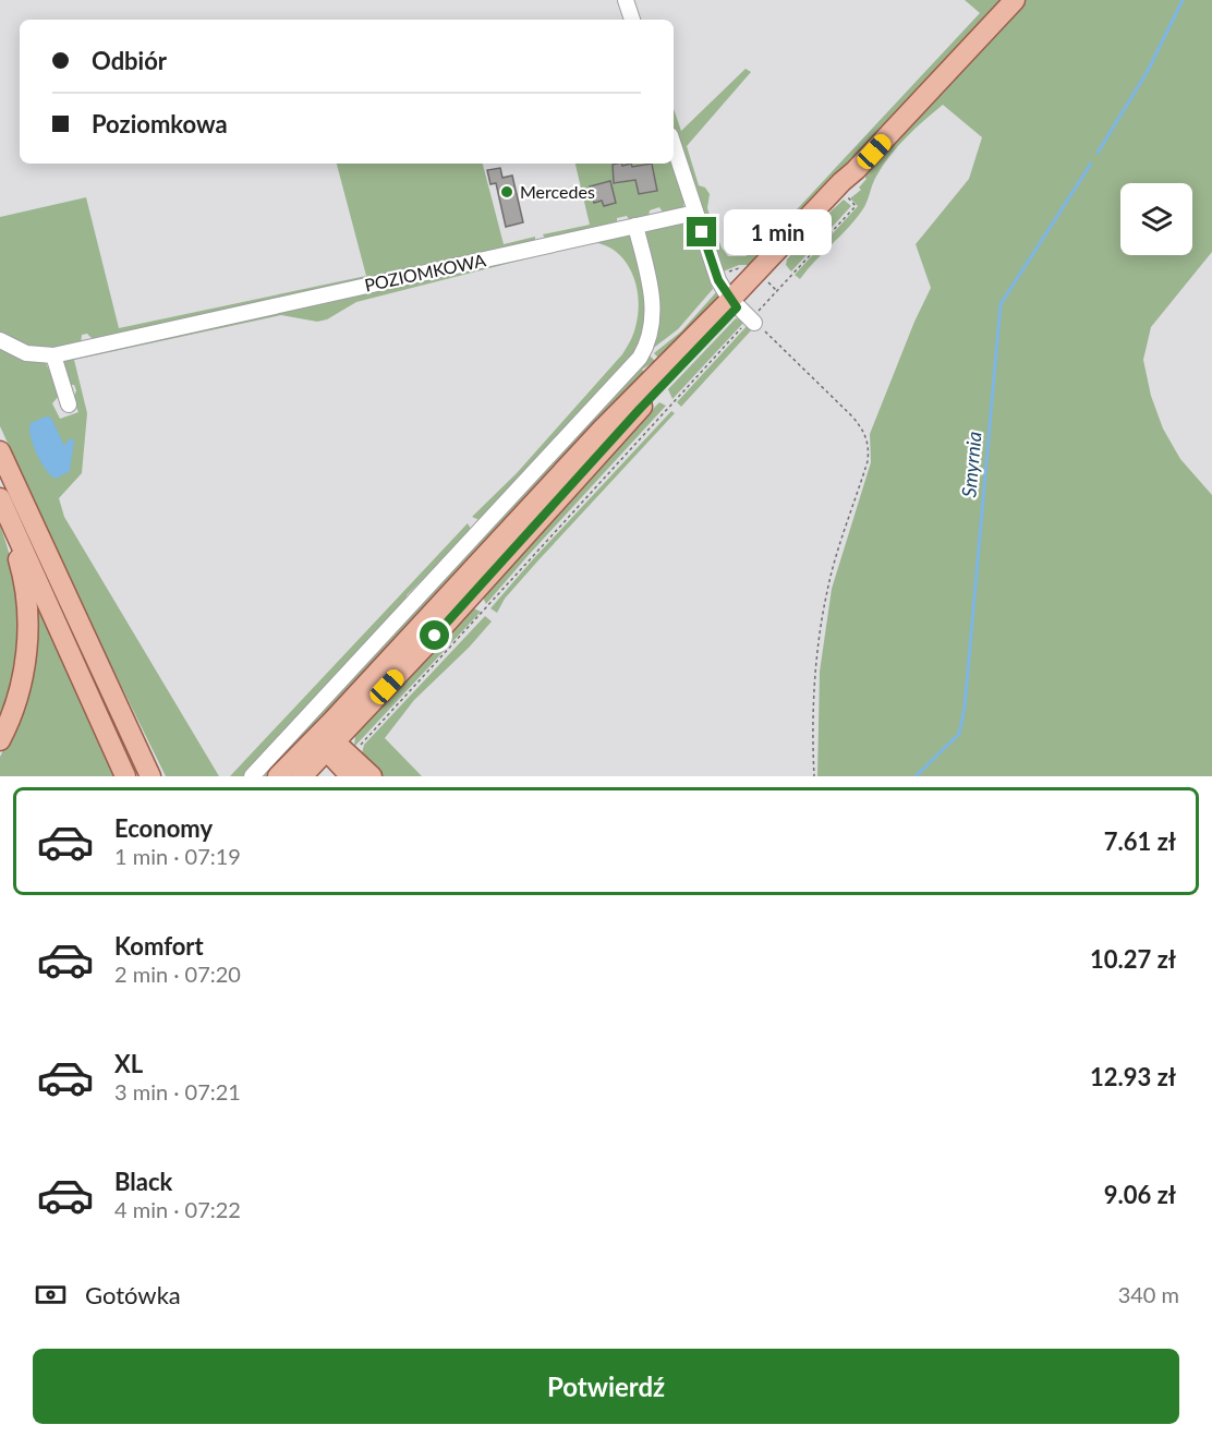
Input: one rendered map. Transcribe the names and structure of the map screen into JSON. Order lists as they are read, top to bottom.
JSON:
{
  "streets": {
    "street": ["POZIOMKOWA"]
  },
  "water": ["Smyrnia"],
  "places": ["Mercedes"],
  "page": {
    "banner": ["Odbiór", "Poziomkowa"],
    "bubble": "1 min",
    "list": [
      {
        "name": "Economy",
        "note": "1 min · 07:19",
        "value": "7.61 zł"
      },
      {
        "name": "Komfort",
        "note": "2 min · 07:20",
        "value": "10.27 zł"
      },
      {
        "name": "XL",
        "note": "3 min · 07:21",
        "value": "12.93 zł"
      },
      {
        "name": "Black",
        "note": "4 min · 07:22",
        "value": "9.06 zł"
      }
    ],
    "pay": ["Gotówka", "340 m"],
    "buttons": "Potwierdź"
  }
}
